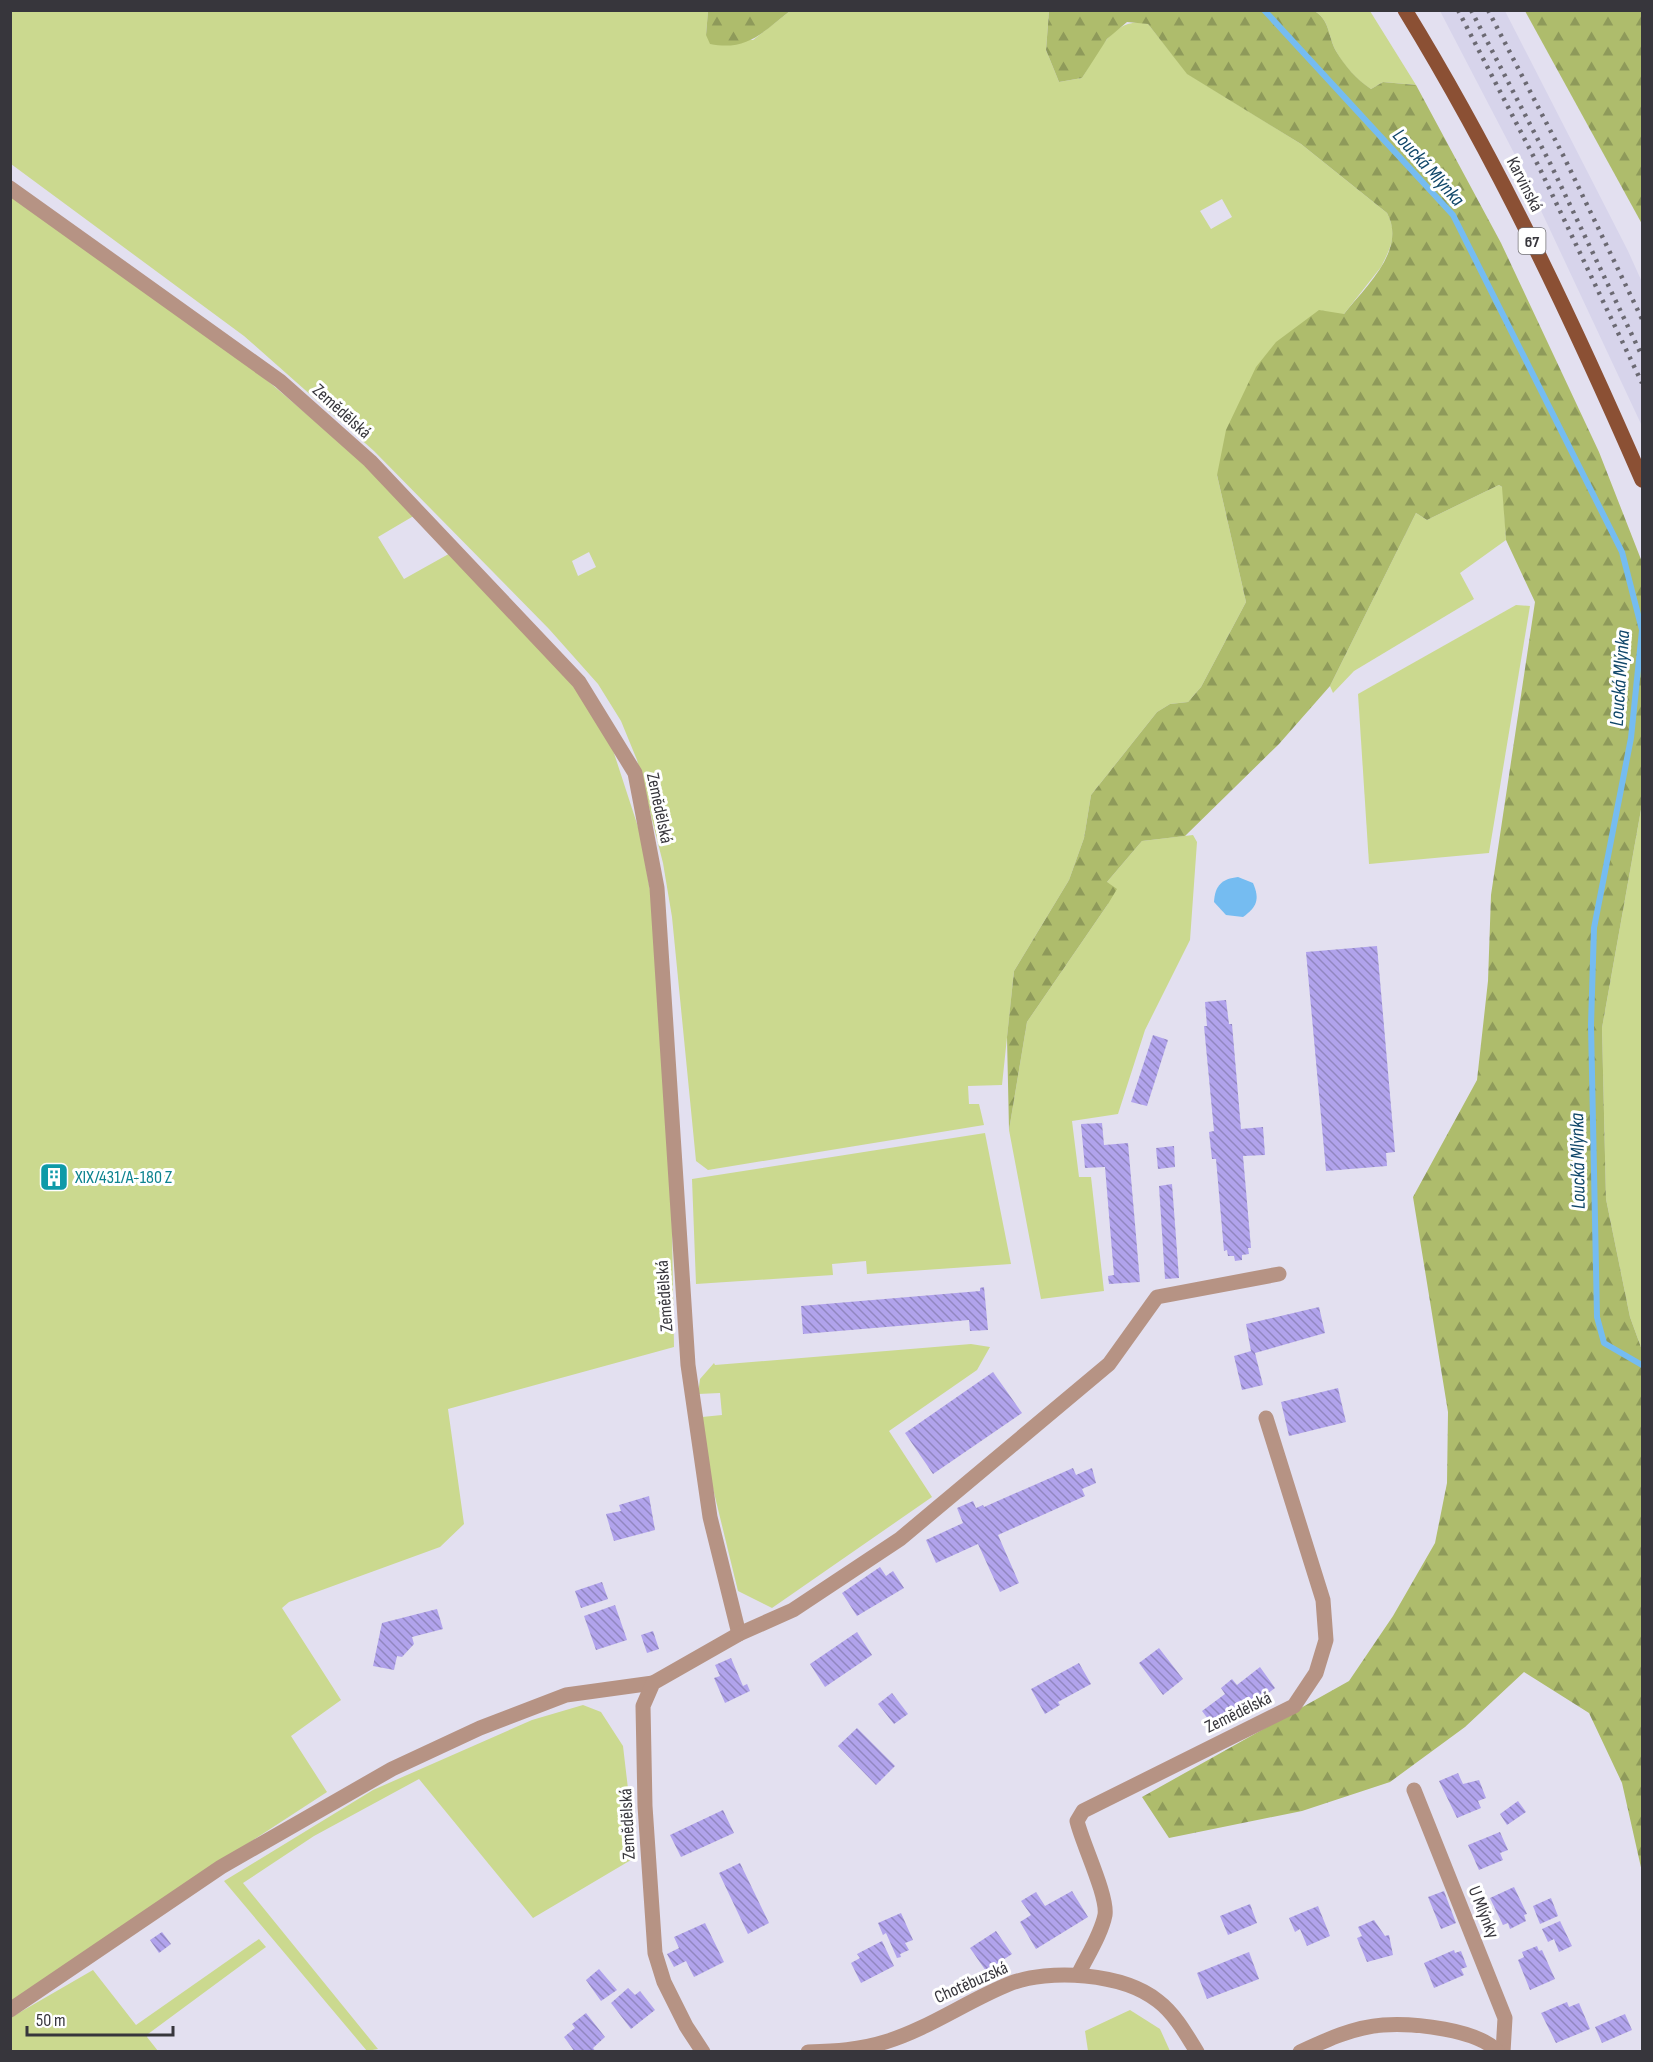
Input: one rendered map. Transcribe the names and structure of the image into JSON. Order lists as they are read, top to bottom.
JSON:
{
  "streets": {
    "main road": ["Karvinská", "67"],
    "street": ["Zemědělská", "U Mlýnky", "Chotěbuzská"]
  },
  "crossings": [
    ["Zemědělská", "Chotěbuzská"]
  ],
  "water": ["Loucká Mlýnka"],
  "places": {
    "building": ["XIX/431/A-180 Z"]
  },
  "scale_bar": "50 m"
}
